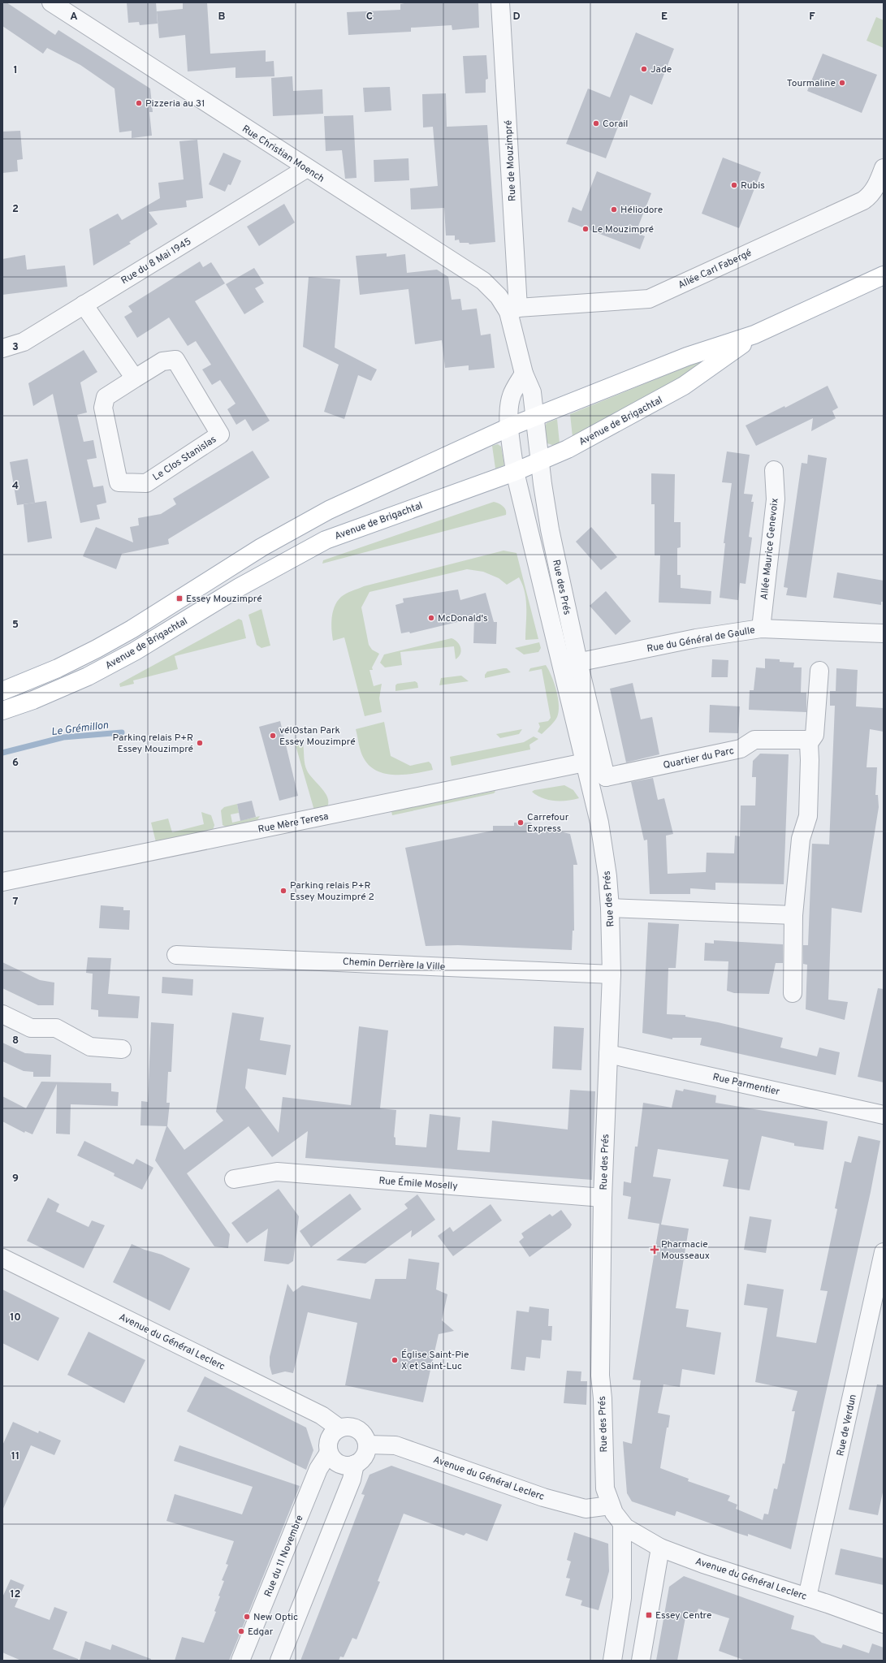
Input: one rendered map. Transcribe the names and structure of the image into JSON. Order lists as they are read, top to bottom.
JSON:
{
  "streets": {
    "main road": ["Avenue de Brigachtal"],
    "street": [
      "Rue Christian Moench",
      "Rue de Mouzimpré",
      "Rue du 8 Mai 1945",
      "Allée Carl Fabergé",
      "Le Clos Stanislas",
      "Allée Maurice Genevoix",
      "Rue des Prés",
      "Rue du Général de Gaulle",
      "Quartier du Parc",
      "Rue Mère Teresa",
      "Chemin Derrière la Ville",
      "Rue Parmentier",
      "Rue Émile Moselly",
      "Avenue du Général Leclerc",
      "Rue de Verdun",
      "Rue du 11 Novembre"
    ]
  },
  "crossings": [
    ["Rue Christian Moench", "Rue de Mouzimpré"],
    ["Rue Christian Moench", "Rue du 8 Mai 1945"],
    ["Rue Christian Moench", "Allée Carl Fabergé"],
    ["Rue Christian Moench", "Rue des Prés"],
    ["Rue de Mouzimpré", "Allée Carl Fabergé"],
    ["Rue de Mouzimpré", "Rue des Prés"],
    ["Allée Carl Fabergé", "Rue des Prés"],
    ["Avenue de Brigachtal", "Rue des Prés"],
    ["Allée Maurice Genevoix", "Rue du Général de Gaulle"],
    ["Rue des Prés", "Rue du Général de Gaulle"],
    ["Rue des Prés", "Quartier du Parc"],
    ["Rue des Prés", "Rue Mère Teresa"],
    ["Rue des Prés", "Chemin Derrière la Ville"],
    ["Rue des Prés", "Rue Parmentier"],
    ["Rue des Prés", "Rue Émile Moselly"],
    ["Rue des Prés", "Avenue du Général Leclerc"],
    ["Avenue du Général Leclerc", "Rue de Verdun"],
    ["Avenue du Général Leclerc", "Rue du 11 Novembre"]
  ],
  "water": ["Le Grémillon"],
  "places": {
    "other": [
      "Jade",
      "Tourmaline",
      "Pizzeria au 31",
      "Corail",
      "Rubis",
      "Héliodore",
      "Le Mouzimpré",
      "McDonald's",
      "vélOstan Park Essey Mouzimpré",
      "Parking relais P+R Essey Mouzimpré",
      "Carrefour Express",
      "Parking relais P+R Essey Mouzimpré 2",
      "Église Saint-Pie X et Saint-Luc",
      "New Optic",
      "Edgar"
    ],
    "transit": ["Essey Mouzimpré", "Essey Centre"],
    "health": ["Pharmacie Mousseaux"]
  },
  "grid": {
    "columns": [
      "A",
      "B",
      "C",
      "D",
      "E",
      "F"
    ],
    "rows": [
      "1",
      "2",
      "3",
      "4",
      "5",
      "6",
      "7",
      "8",
      "9",
      "10",
      "11",
      "12"
    ]
  }
}
